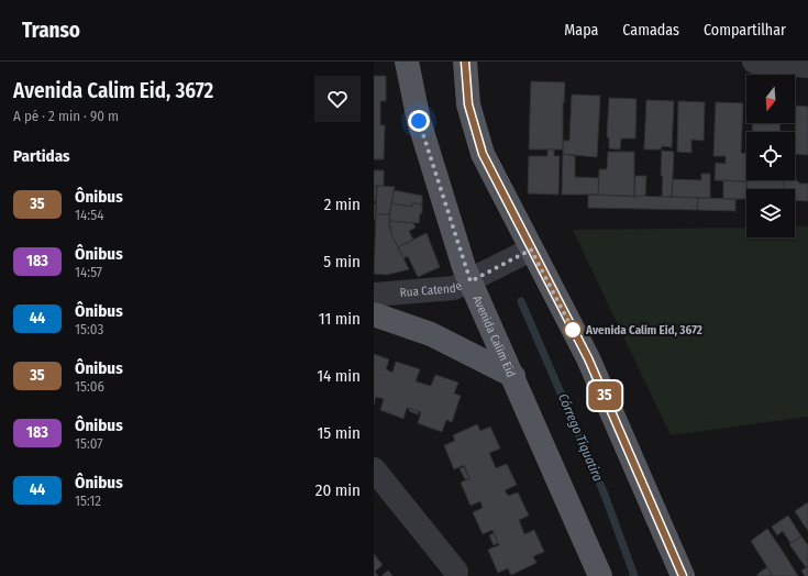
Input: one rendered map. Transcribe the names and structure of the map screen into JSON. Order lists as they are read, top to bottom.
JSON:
{
  "streets": {
    "main road": ["Avenida Calim Eid"],
    "street": ["Rua Catende"]
  },
  "crossings": [
    ["Rua Catende", "Avenida Calim Eid"]
  ],
  "water": ["Córrego Tiquatira"],
  "places": ["Avenida Calim Eid, 3672"],
  "lines": ["bus line 35"],
  "north": "bottom",
  "page": {
    "header": "Transo",
    "nav": ["Mapa", "Camadas", "Compartilhar"],
    "heading": [
      ["Avenida Calim Eid, 3672", "A pé · 2 min · 90 m"],
      "Partidas"
    ],
    "on_map": "35",
    "list": [
      {
        "mark": "35",
        "name": "Ônibus",
        "note": "14:54",
        "value": "2 min"
      },
      {
        "mark": "183",
        "name": "Ônibus",
        "note": "14:57",
        "value": "5 min"
      },
      {
        "mark": "44",
        "name": "Ônibus",
        "note": "15:03",
        "value": "11 min"
      },
      {
        "mark": "35",
        "name": "Ônibus",
        "note": "15:06",
        "value": "14 min"
      },
      {
        "mark": "183",
        "name": "Ônibus",
        "note": "15:07",
        "value": "15 min"
      },
      {
        "mark": "44",
        "name": "Ônibus",
        "note": "15:12",
        "value": "20 min"
      }
    ]
  }
}
